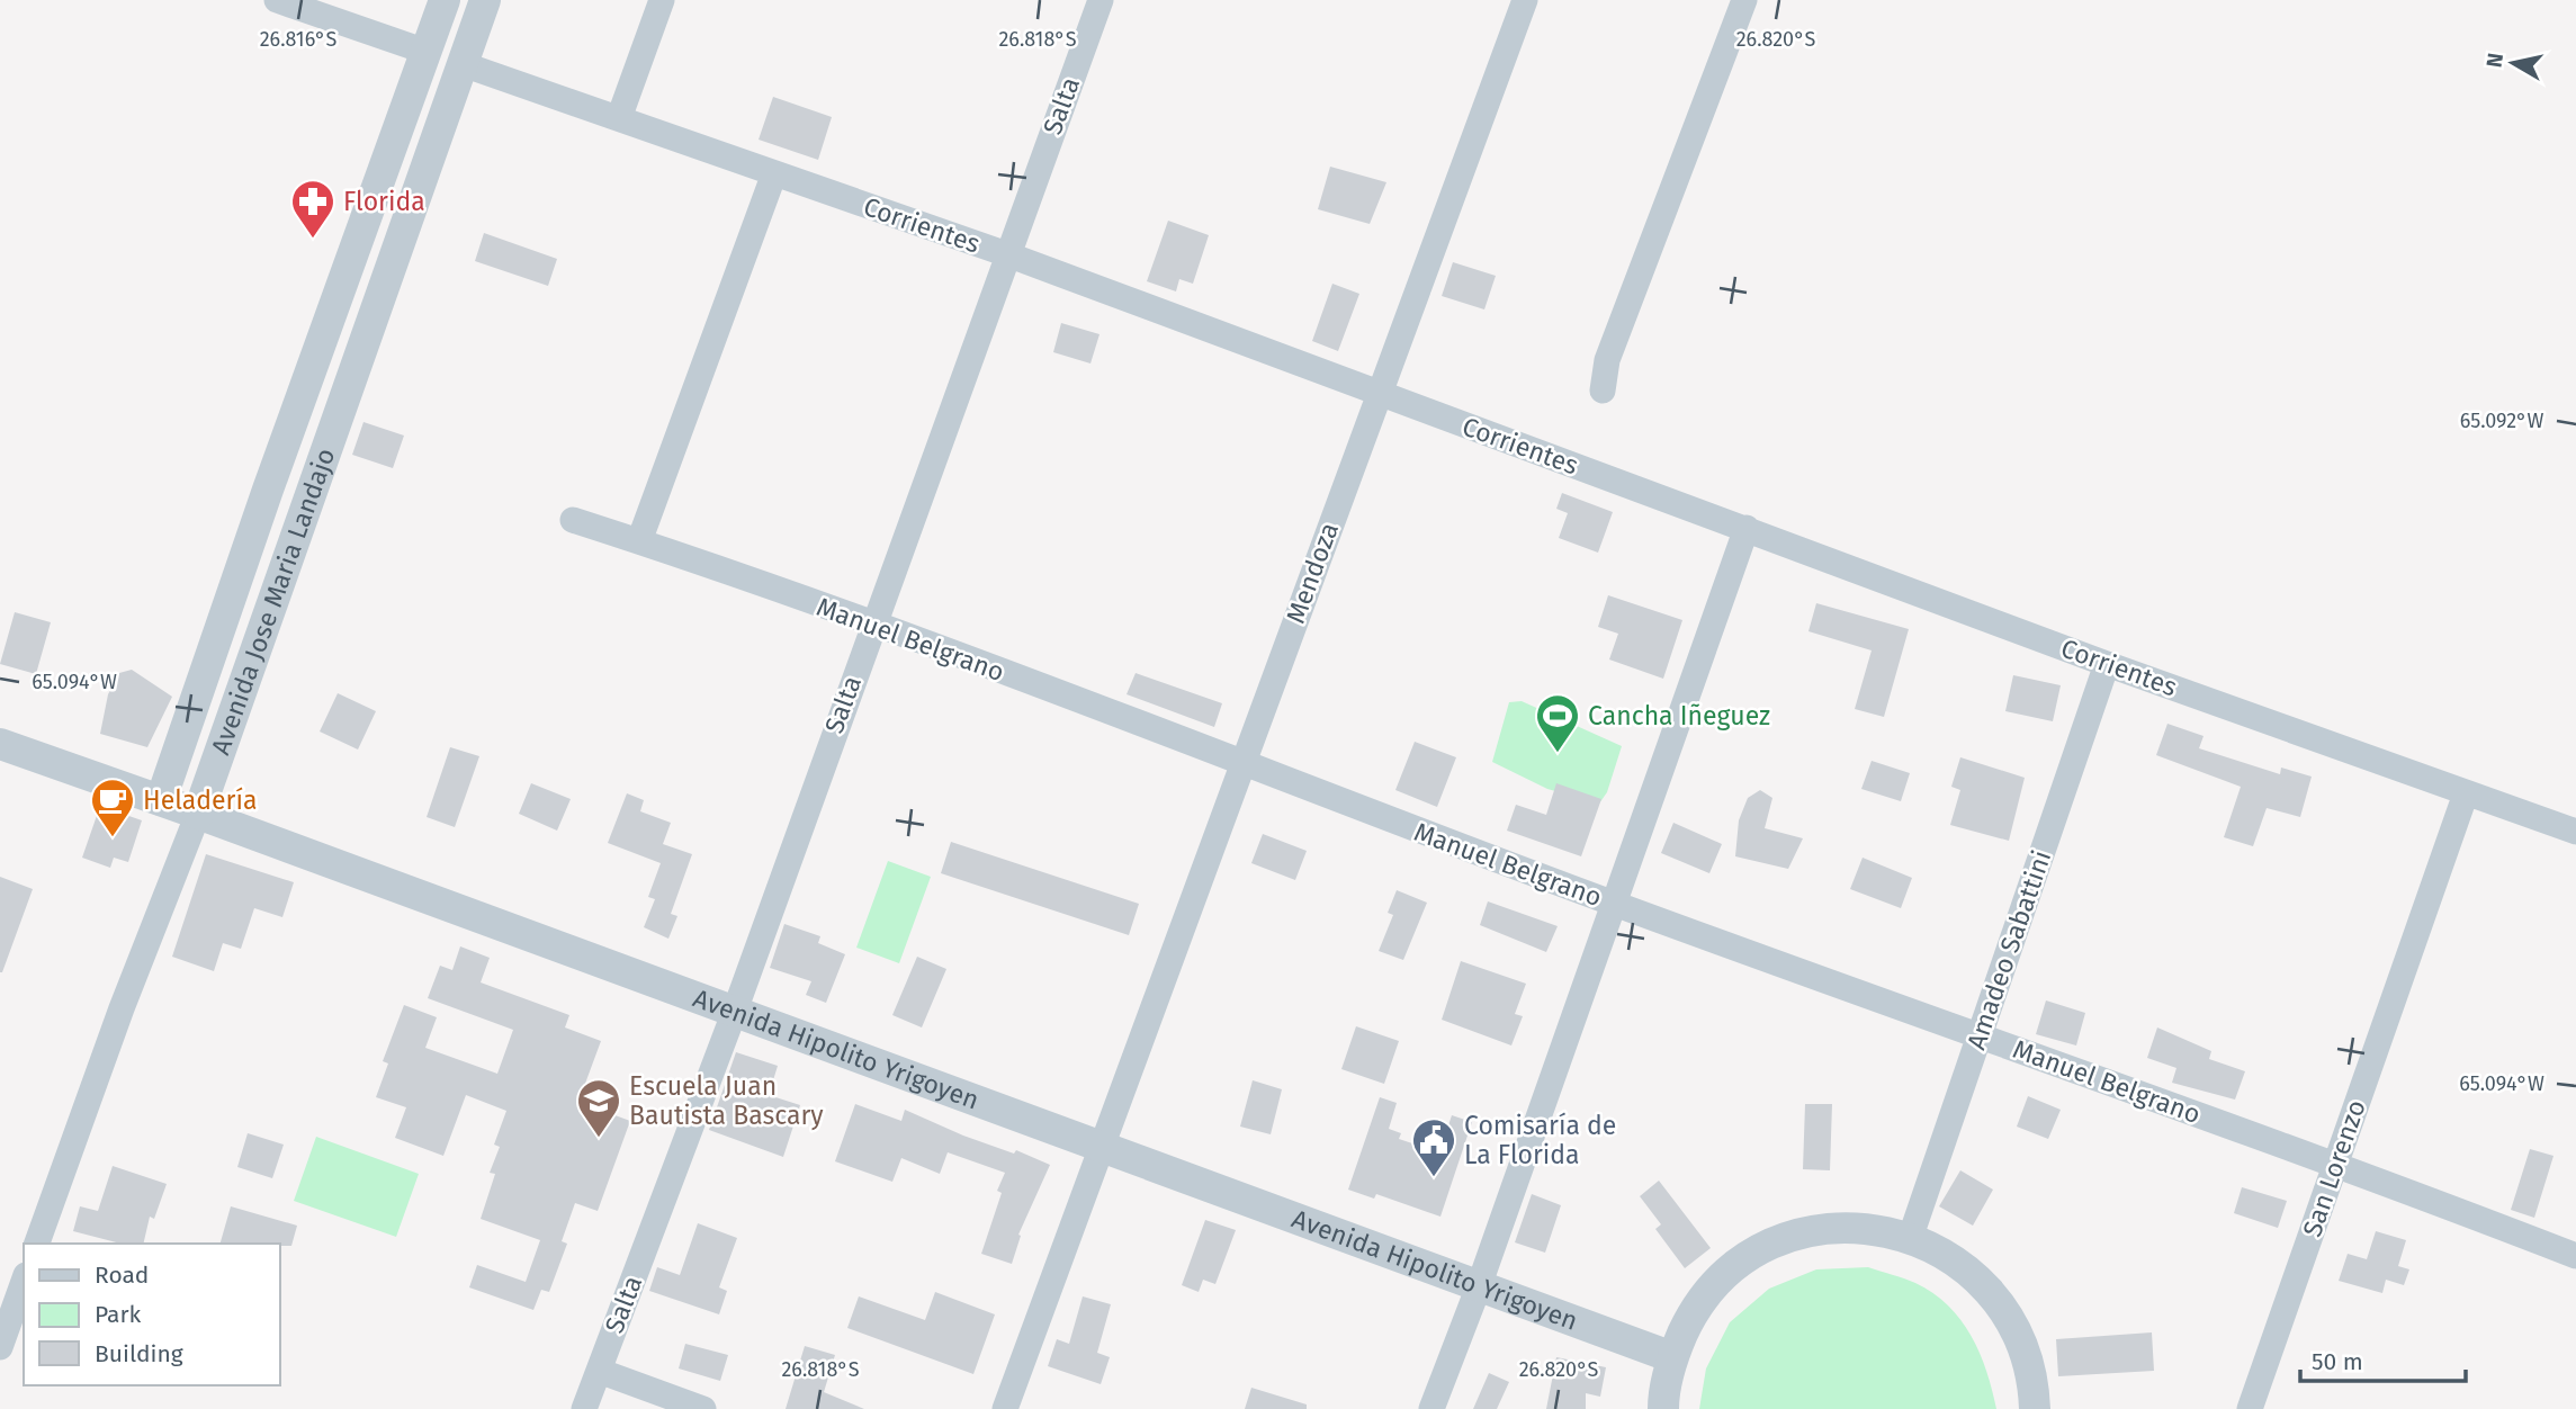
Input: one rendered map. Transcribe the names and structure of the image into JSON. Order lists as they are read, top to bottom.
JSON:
{
  "streets": {
    "street": [
      "Salta",
      "Corrientes",
      "Mendoza",
      "Avenida Jose Maria Landajo",
      "Manuel Belgrano",
      "Amadeo Sabattini",
      "Avenida Hipolito Yrigoyen",
      "San Lorenzo"
    ]
  },
  "crossings": [
    ["Salta", "Corrientes"],
    ["Salta", "Manuel Belgrano"],
    ["Salta", "Avenida Hipolito Yrigoyen"],
    ["Corrientes", "Mendoza"],
    ["Corrientes", "Avenida Jose Maria Landajo"],
    ["Corrientes", "Amadeo Sabattini"],
    ["Corrientes", "San Lorenzo"],
    ["Mendoza", "Manuel Belgrano"],
    ["Mendoza", "Avenida Hipolito Yrigoyen"],
    ["Avenida Jose Maria Landajo", "Avenida Hipolito Yrigoyen"],
    ["Manuel Belgrano", "Amadeo Sabattini"],
    ["Manuel Belgrano", "San Lorenzo"]
  ],
  "places": {
    "pharmacy": ["Florida"],
    "sports": ["Cancha Iñeguez"],
    "cafe": ["Heladería"],
    "school or university": ["Escuela Juan Bautista Bascary"],
    "public building": ["Comisaría de La Florida"]
  },
  "legend": ["Road", "Park", "Building"],
  "scale_bar": "50 m",
  "north": "left",
  "coordinates": [
    "26.816°S",
    "26.818°S",
    "26.820°S",
    "65.092°W",
    "65.094°W"
  ]
}
